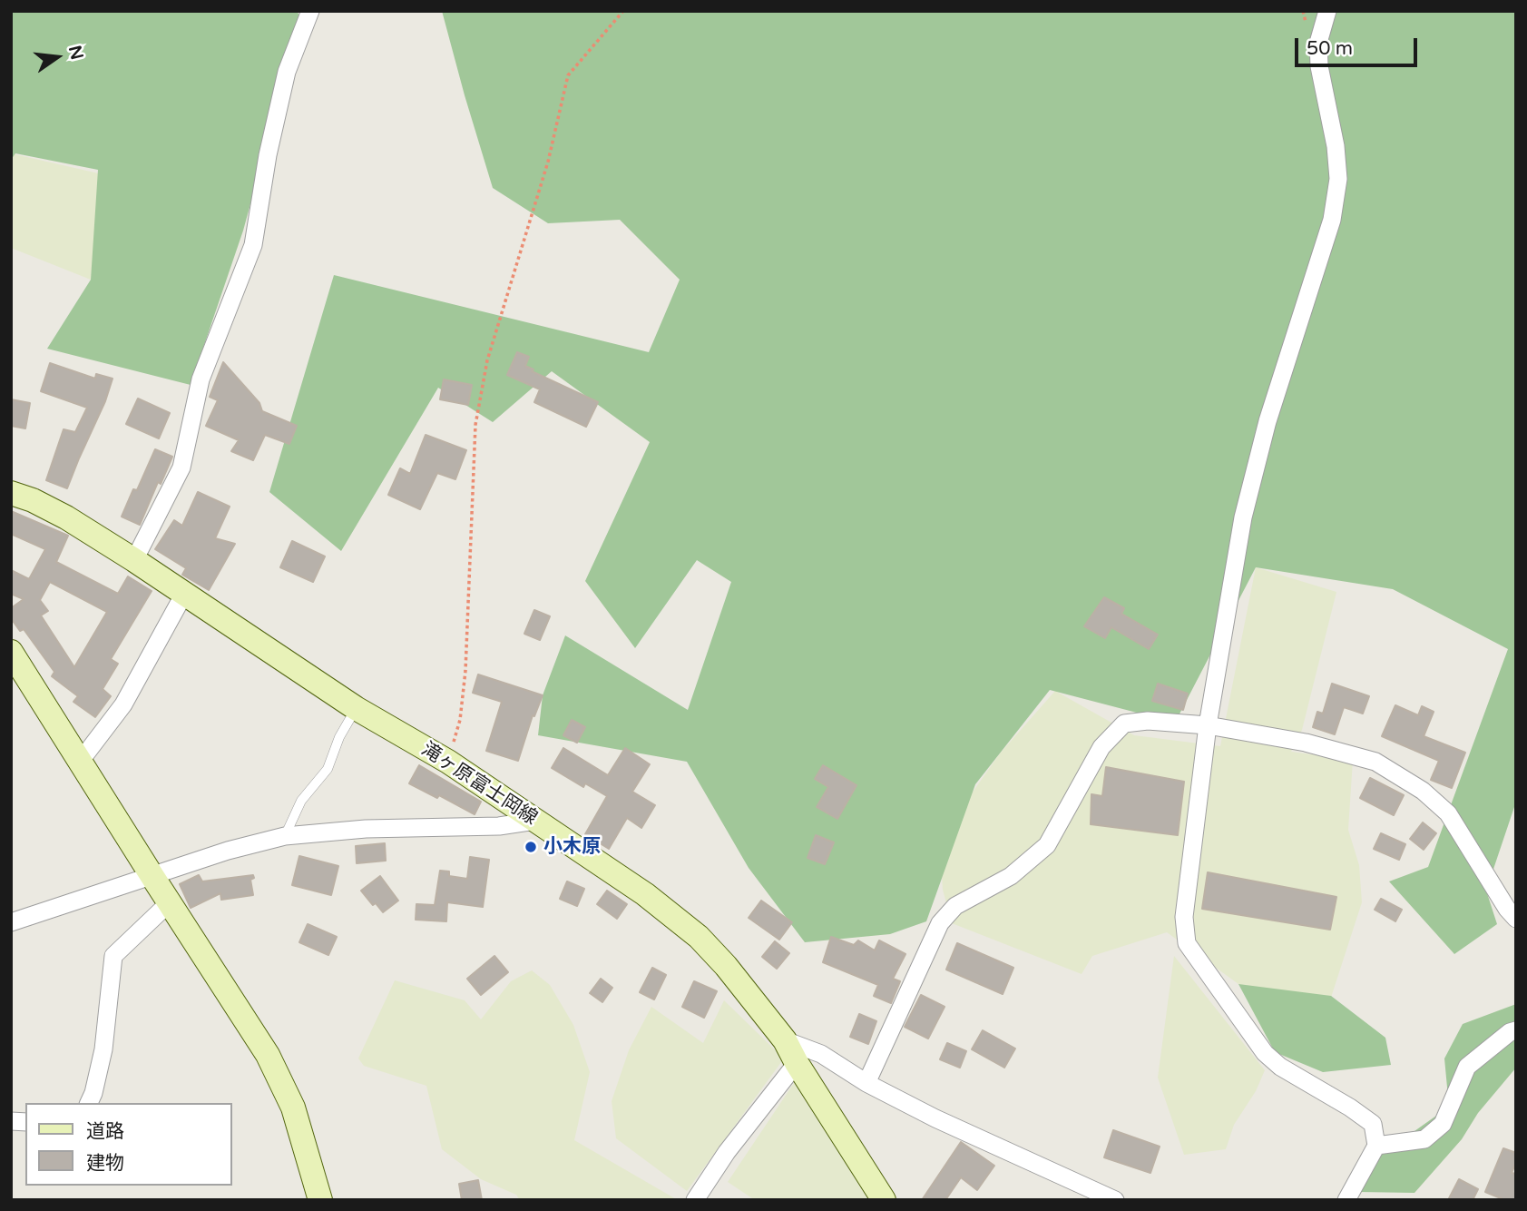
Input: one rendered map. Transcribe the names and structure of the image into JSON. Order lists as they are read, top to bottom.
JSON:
{
  "streets": {
    "main road": ["滝ヶ原富士岡線"]
  },
  "places": ["小木原"],
  "legend": ["道路", "建物"],
  "scale_bar": "50 m",
  "north": "right"
}
